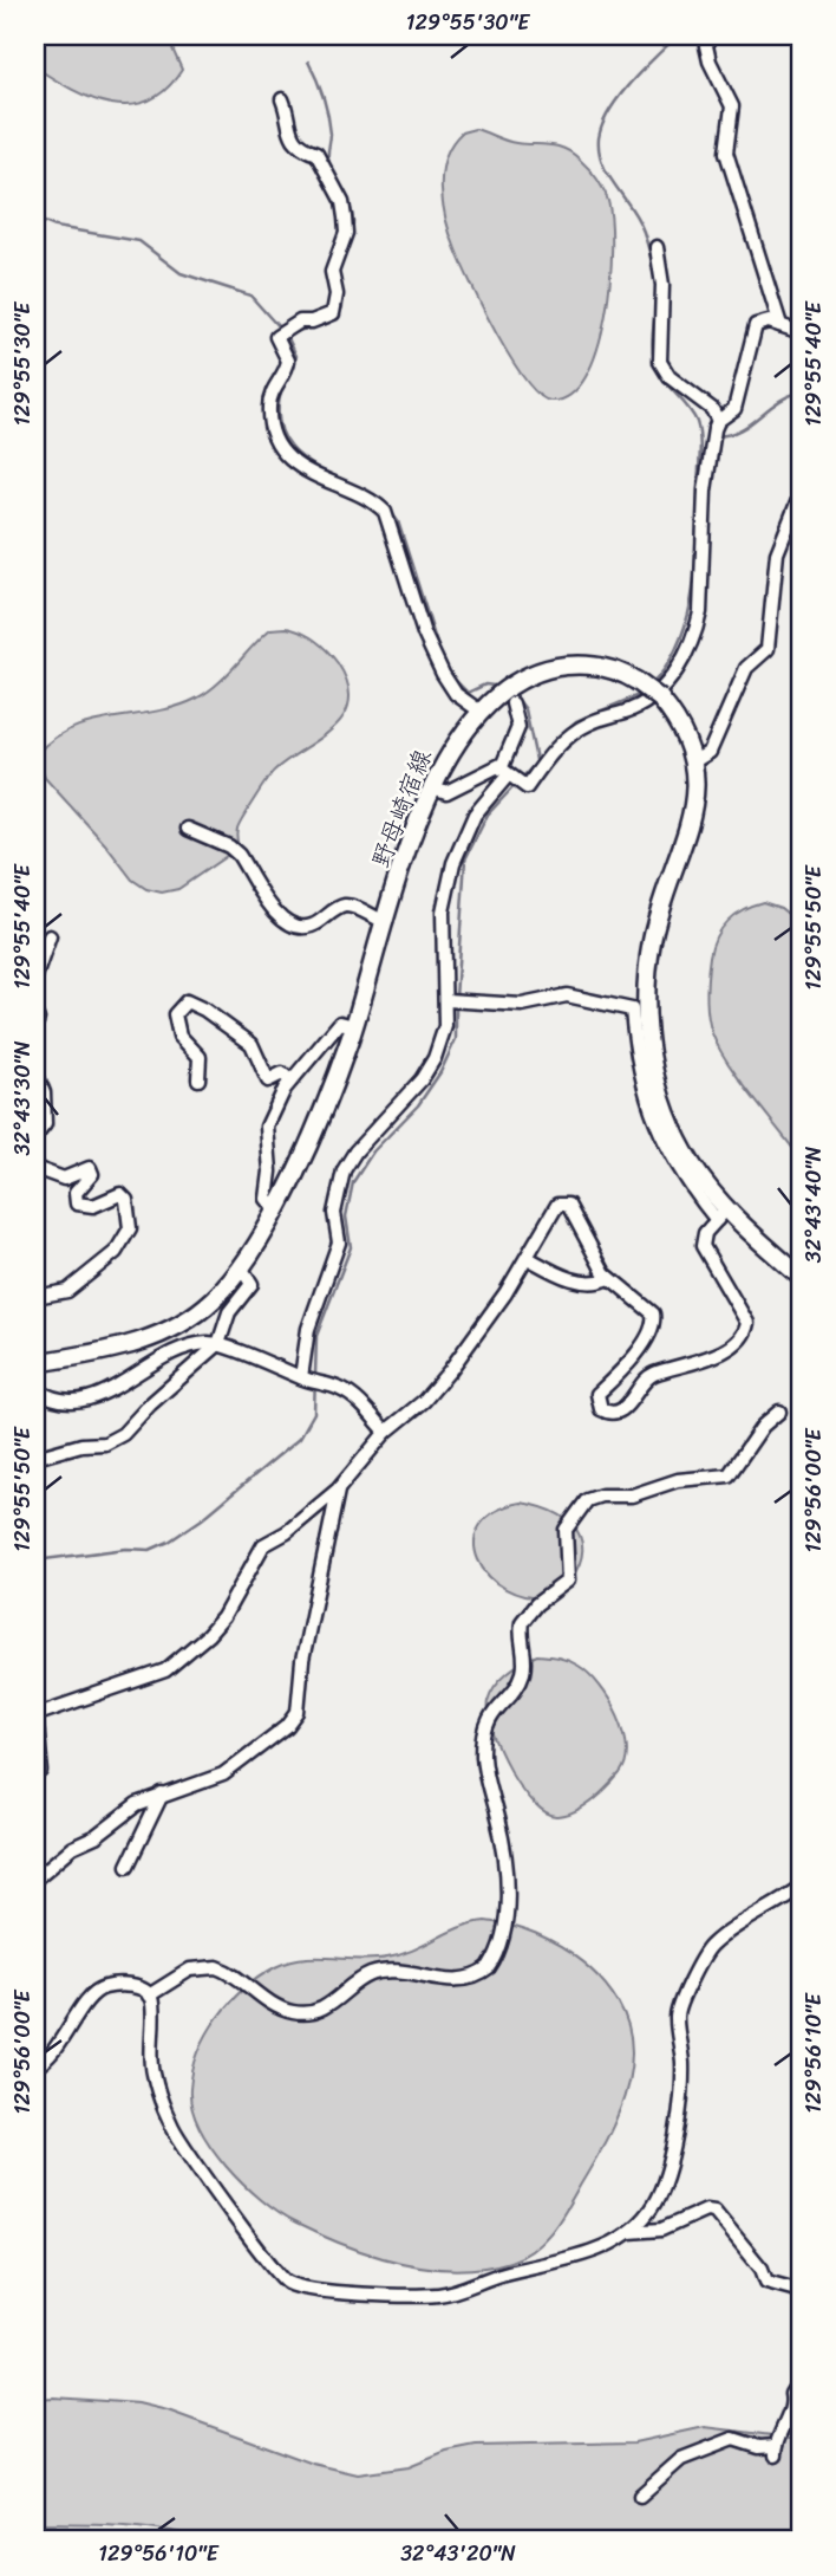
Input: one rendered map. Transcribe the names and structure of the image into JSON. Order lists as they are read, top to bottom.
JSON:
{
  "streets": {
    "main road": ["野母崎宿線"]
  },
  "coordinates": [
    "129°55'30\"E",
    "129°55'40\"E",
    "129°55'50\"E",
    "32°43'30\"N",
    "32°43'40\"N",
    "129°56'00\"E",
    "129°56'10\"E",
    "32°43'20\"N"
  ]
}
